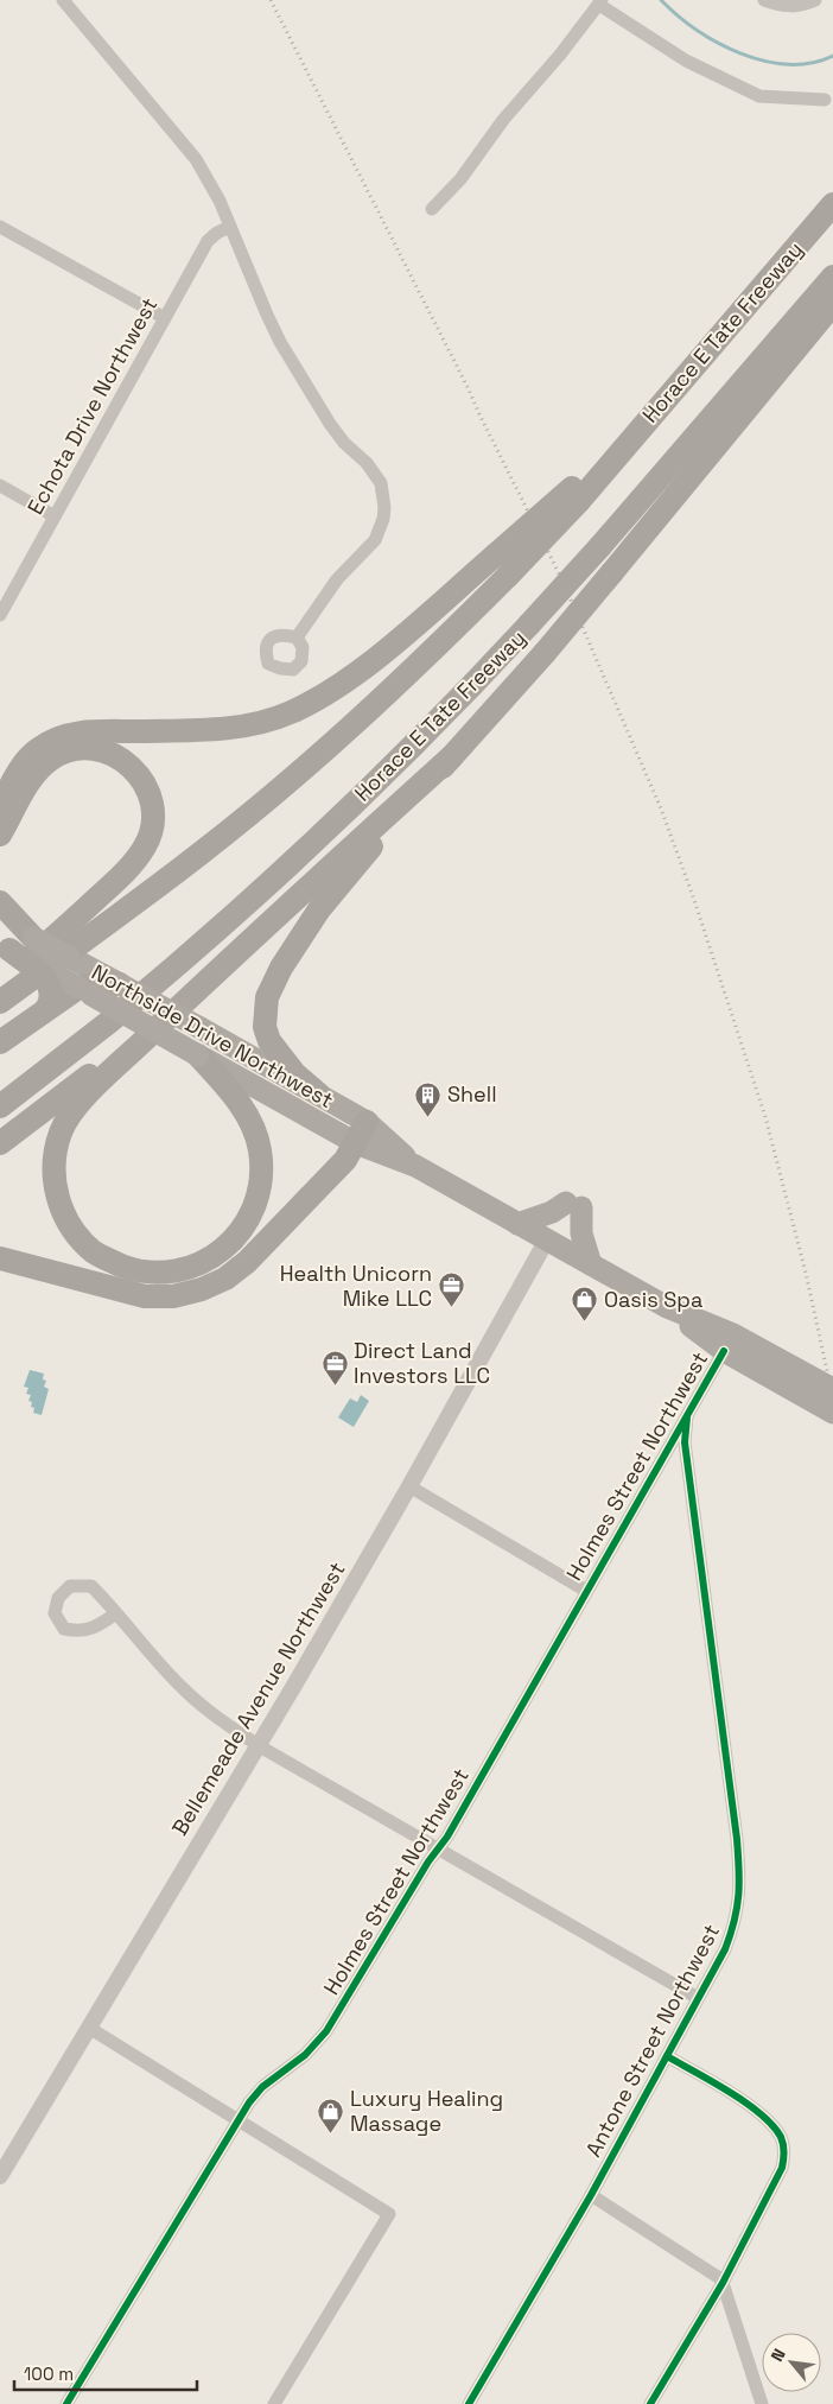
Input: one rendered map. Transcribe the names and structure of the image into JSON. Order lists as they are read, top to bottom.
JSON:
{
  "streets": {
    "highway": ["Horace E Tate Freeway", "Northside Drive Northwest"],
    "street": [
      "Echota Drive Northwest",
      "Holmes Street Northwest",
      "Bellemeade Avenue Northwest",
      "Antone Street Northwest"
    ]
  },
  "crossings": [
    ["Northside Drive Northwest", "Holmes Street Northwest"],
    ["Northside Drive Northwest", "Bellemeade Avenue Northwest"],
    ["Holmes Street Northwest", "Antone Street Northwest"]
  ],
  "places": {
    "building": ["Shell"],
    "office": ["Health Unicorn Mike LLC", "Direct Land Investors LLC"],
    "shop": ["Oasis Spa", "Luxury Healing Massage"]
  },
  "scale_bar": "100 m",
  "north": "top left"
}
